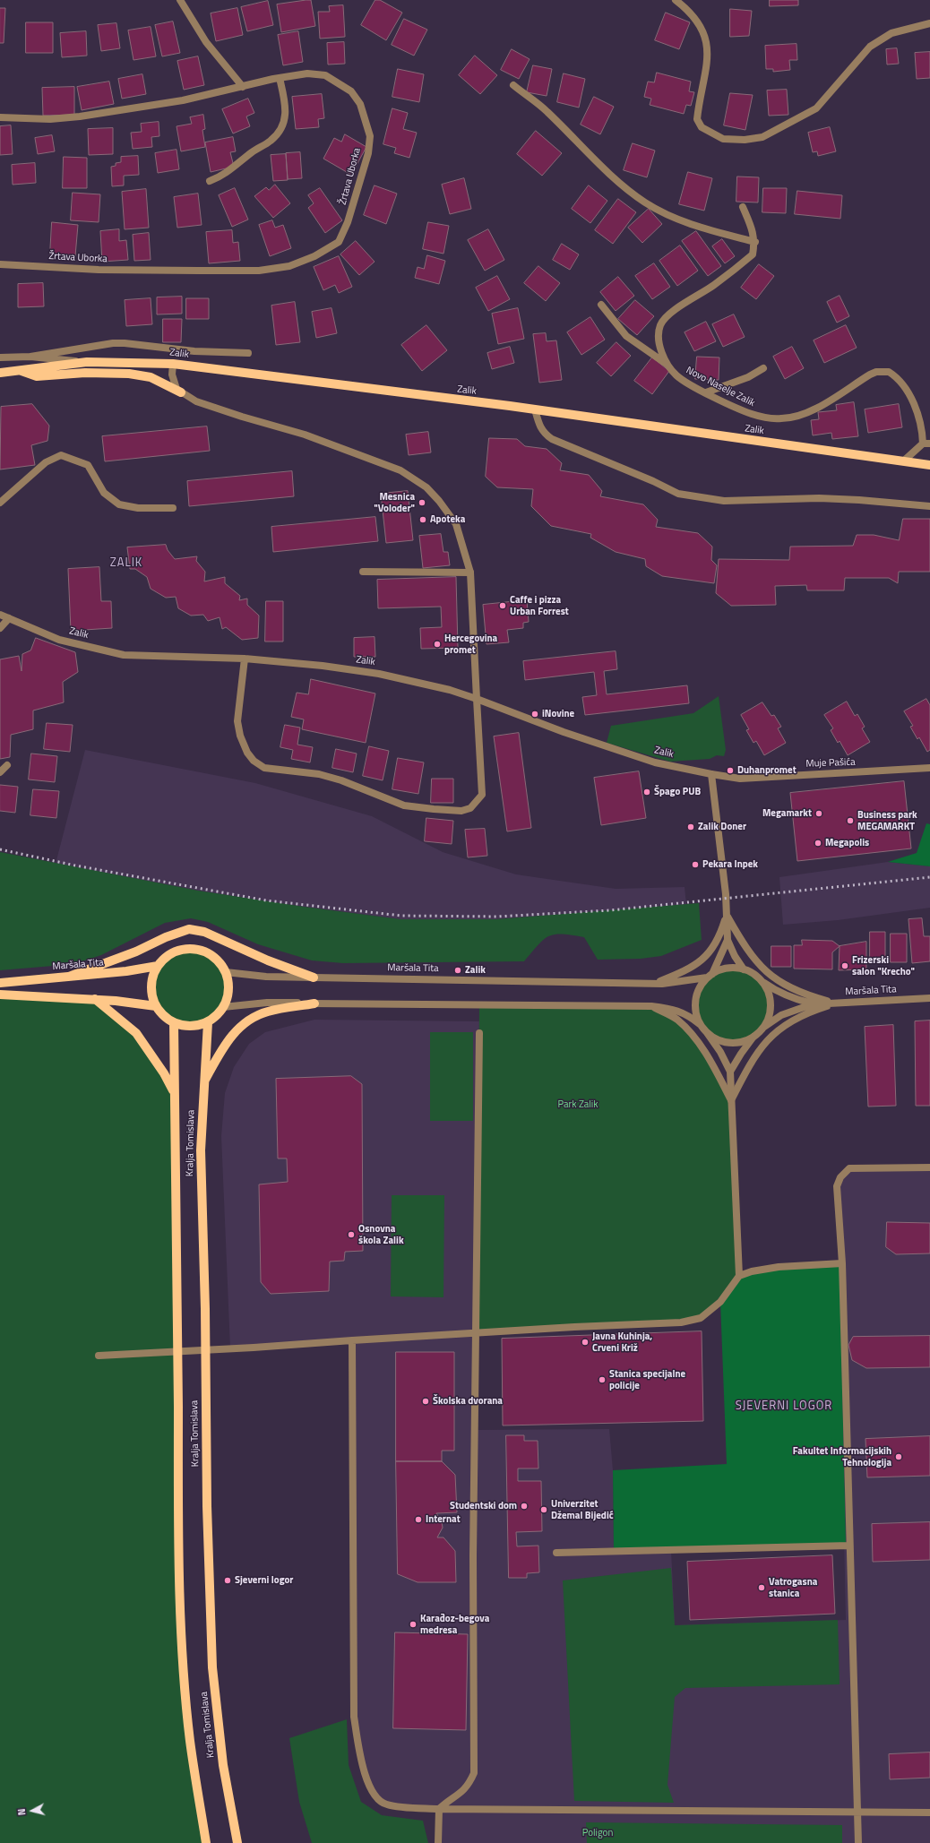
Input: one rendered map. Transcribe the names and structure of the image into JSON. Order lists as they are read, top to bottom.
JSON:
{
  "streets": {
    "main road": ["Zalik", "Maršala Tita", "Kralja Tomislava"],
    "street": ["Žrtava Uborka", "Novo Naselje Zalik", "Muje Pašića"]
  },
  "crossings": [
    ["Zalik", "Novo Naselje Zalik"],
    ["Zalik", "Muje Pašića"],
    ["Maršala Tita", "Kralja Tomislava"]
  ],
  "districts": ["ZALIK", "SJEVERNI LOGOR"],
  "parks": ["Park Zalik", "Poligon"],
  "places": [
    "Mesnica \"Voloder\"",
    "Apoteka",
    "Caffe i pizza Urban Forrest",
    "Hercegovina promet",
    "iNovine",
    "Duhanpromet",
    "Špago PUB",
    "Megamarkt",
    "Business park MEGAMARKT",
    "Zalik Doner",
    "Megapolis",
    "Pekara Inpek",
    "Frizerski salon \"Krecho\"",
    "Zalik",
    "Osnovna škola Zalik",
    "Javna Kuhinja, Crveni Križ",
    "Stanica specijalne policije",
    "Školska dvorana",
    "Fakultet Informacijskih Tehnologija",
    "Studentski dom",
    "Univerzitet Džemal Bijedić",
    "Internat",
    "Sjeverni logor",
    "Vatrogasna stanica",
    "Karađoz-begova medresa"
  ],
  "north": "left"
}
